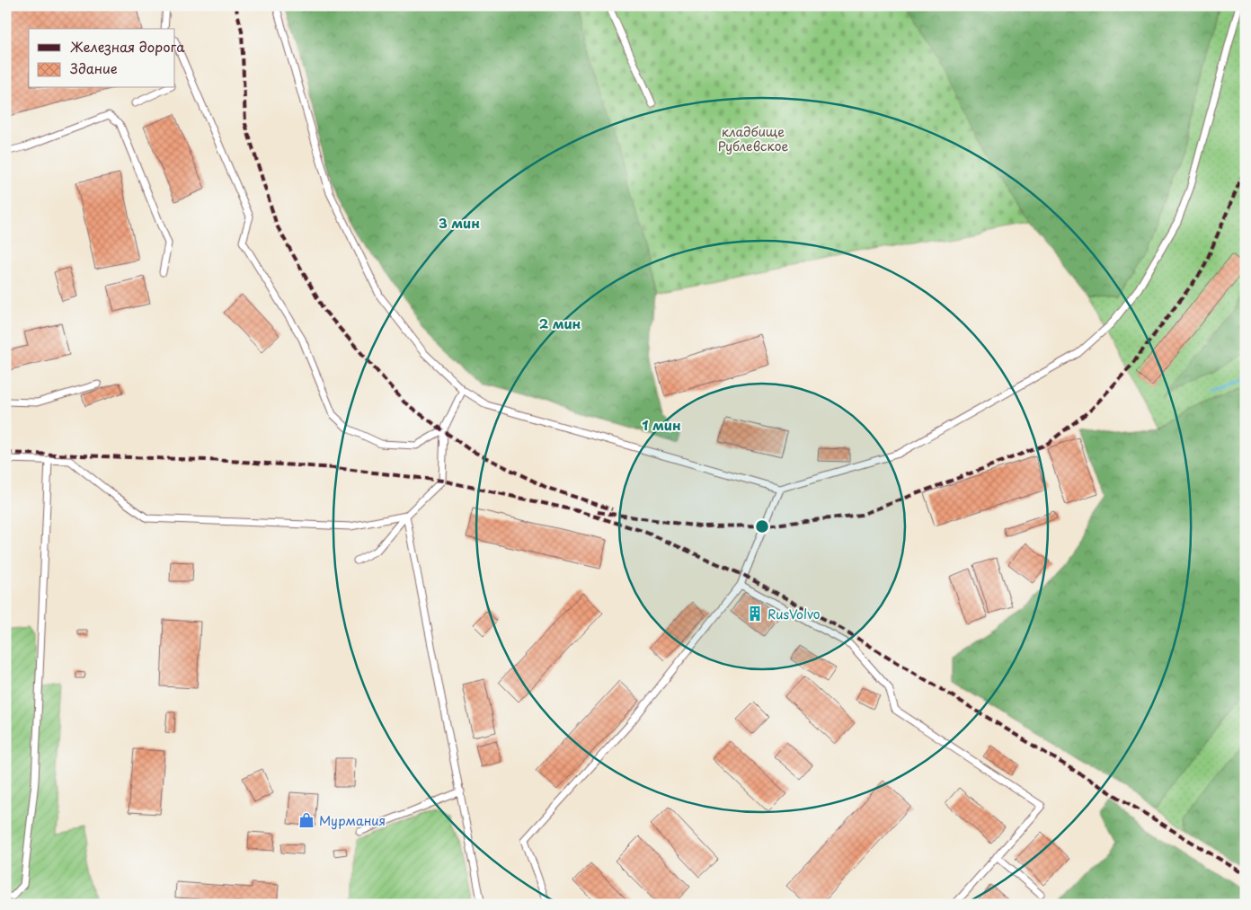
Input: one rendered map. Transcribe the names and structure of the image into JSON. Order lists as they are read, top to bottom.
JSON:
{
  "parks": ["кладбище Рублевское"],
  "places": {
    "building": ["RusVolvo"],
    "shop": ["Мурмания"]
  },
  "legend": ["Железная дорога", "Здание"],
  "rings": ["3 мин", "2 мин", "1 мин"]
}
